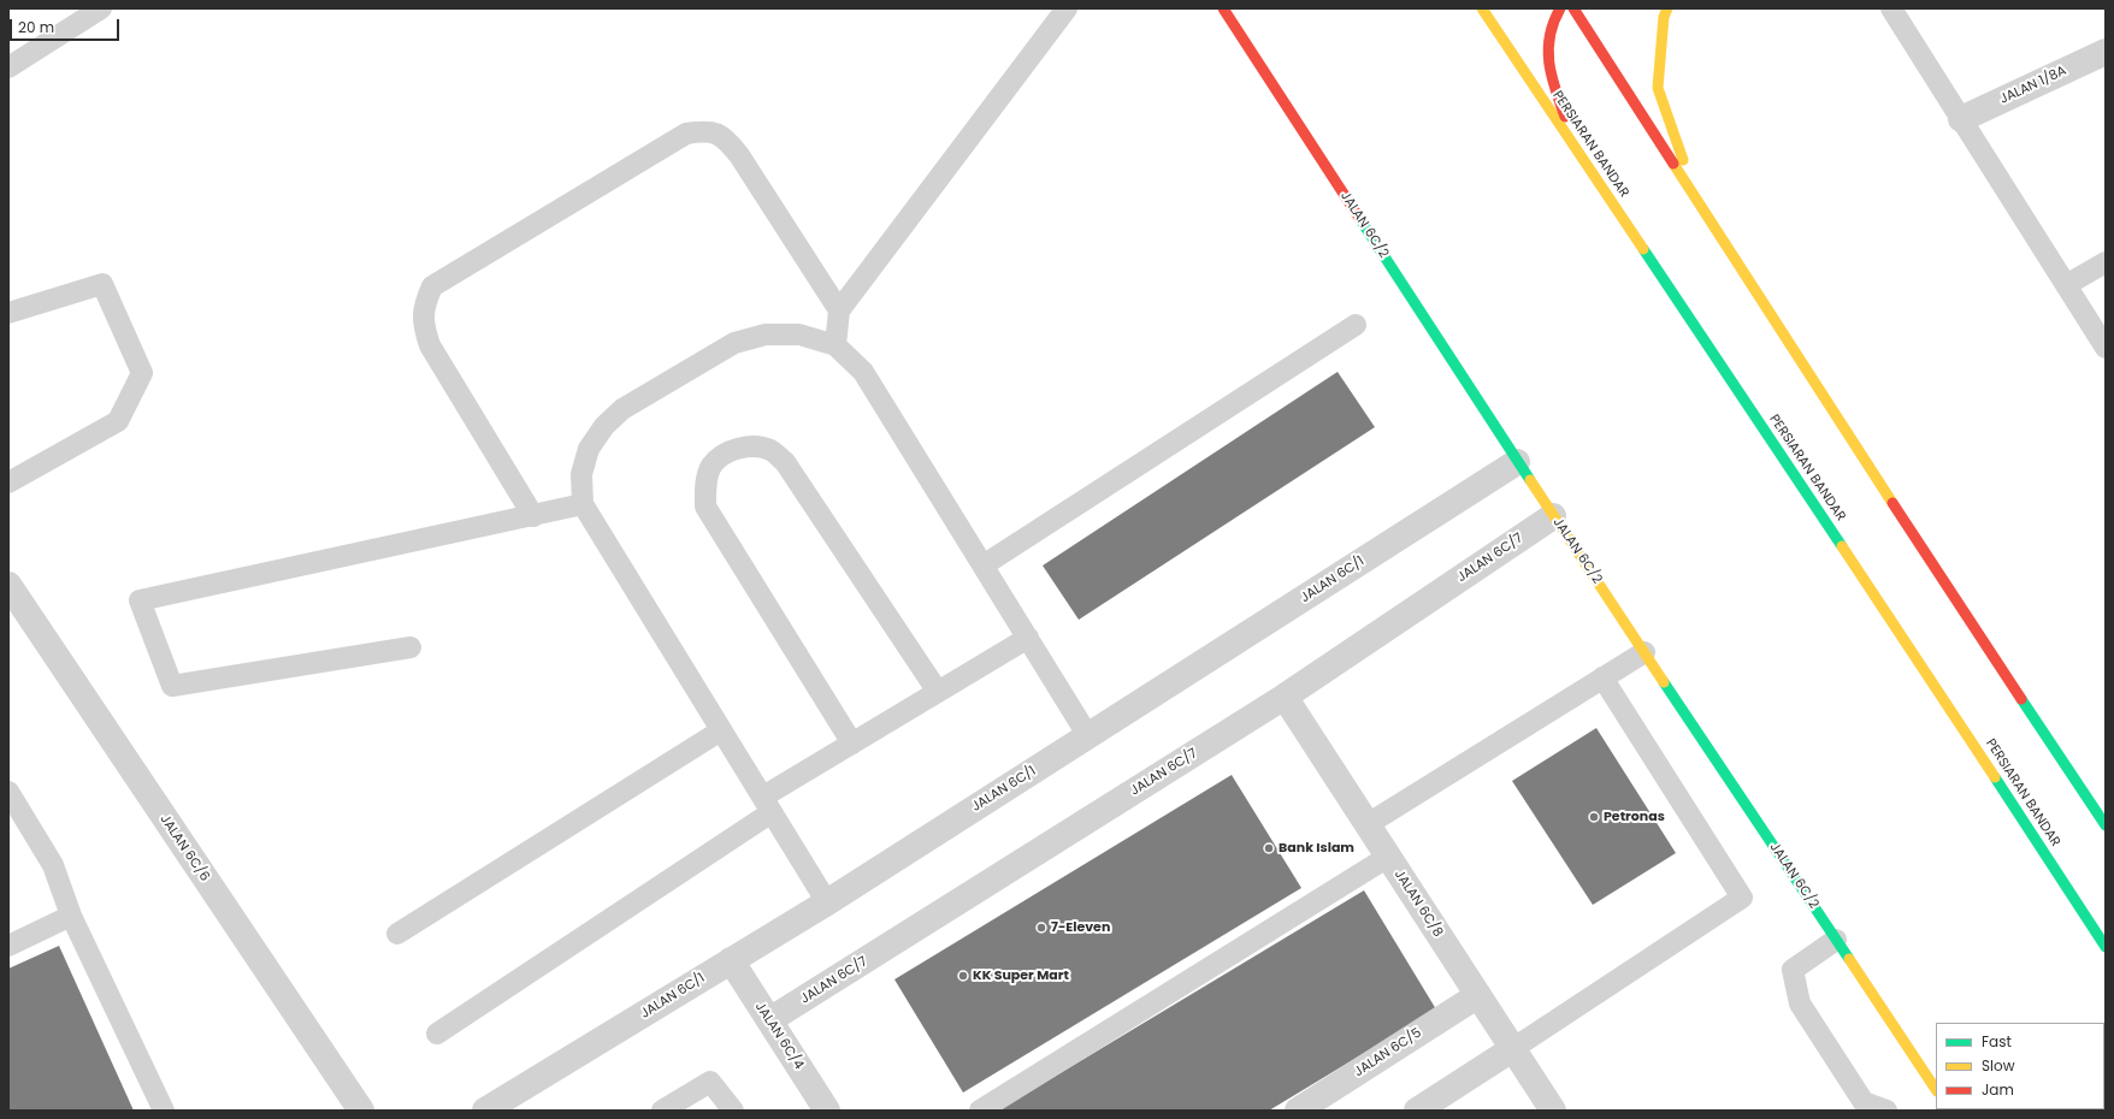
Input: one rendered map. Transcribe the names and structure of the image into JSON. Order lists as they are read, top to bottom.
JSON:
{
  "streets": {
    "main road": ["PERSIARAN BANDAR", "JALAN 6C/2"],
    "street": [
      "JALAN 1/8A",
      "JALAN 6C/7",
      "JALAN 6C/1",
      "JALAN 6C/6",
      "JALAN 6C/8",
      "JALAN 6C/4",
      "JALAN 6C/5"
    ]
  },
  "crossings": [
    ["JALAN 6C/2", "JALAN 6C/7"],
    ["JALAN 6C/2", "JALAN 6C/1"],
    ["JALAN 6C/7", "JALAN 6C/8"],
    ["JALAN 6C/7", "JALAN 6C/4"],
    ["JALAN 6C/1", "JALAN 6C/4"],
    ["JALAN 6C/8", "JALAN 6C/5"]
  ],
  "places": [
    "Petronas",
    "Bank Islam",
    "7-Eleven",
    "KK Super Mart"
  ],
  "legend": ["Fast", "Slow", "Jam"],
  "scale_bar": "20 m"
}
